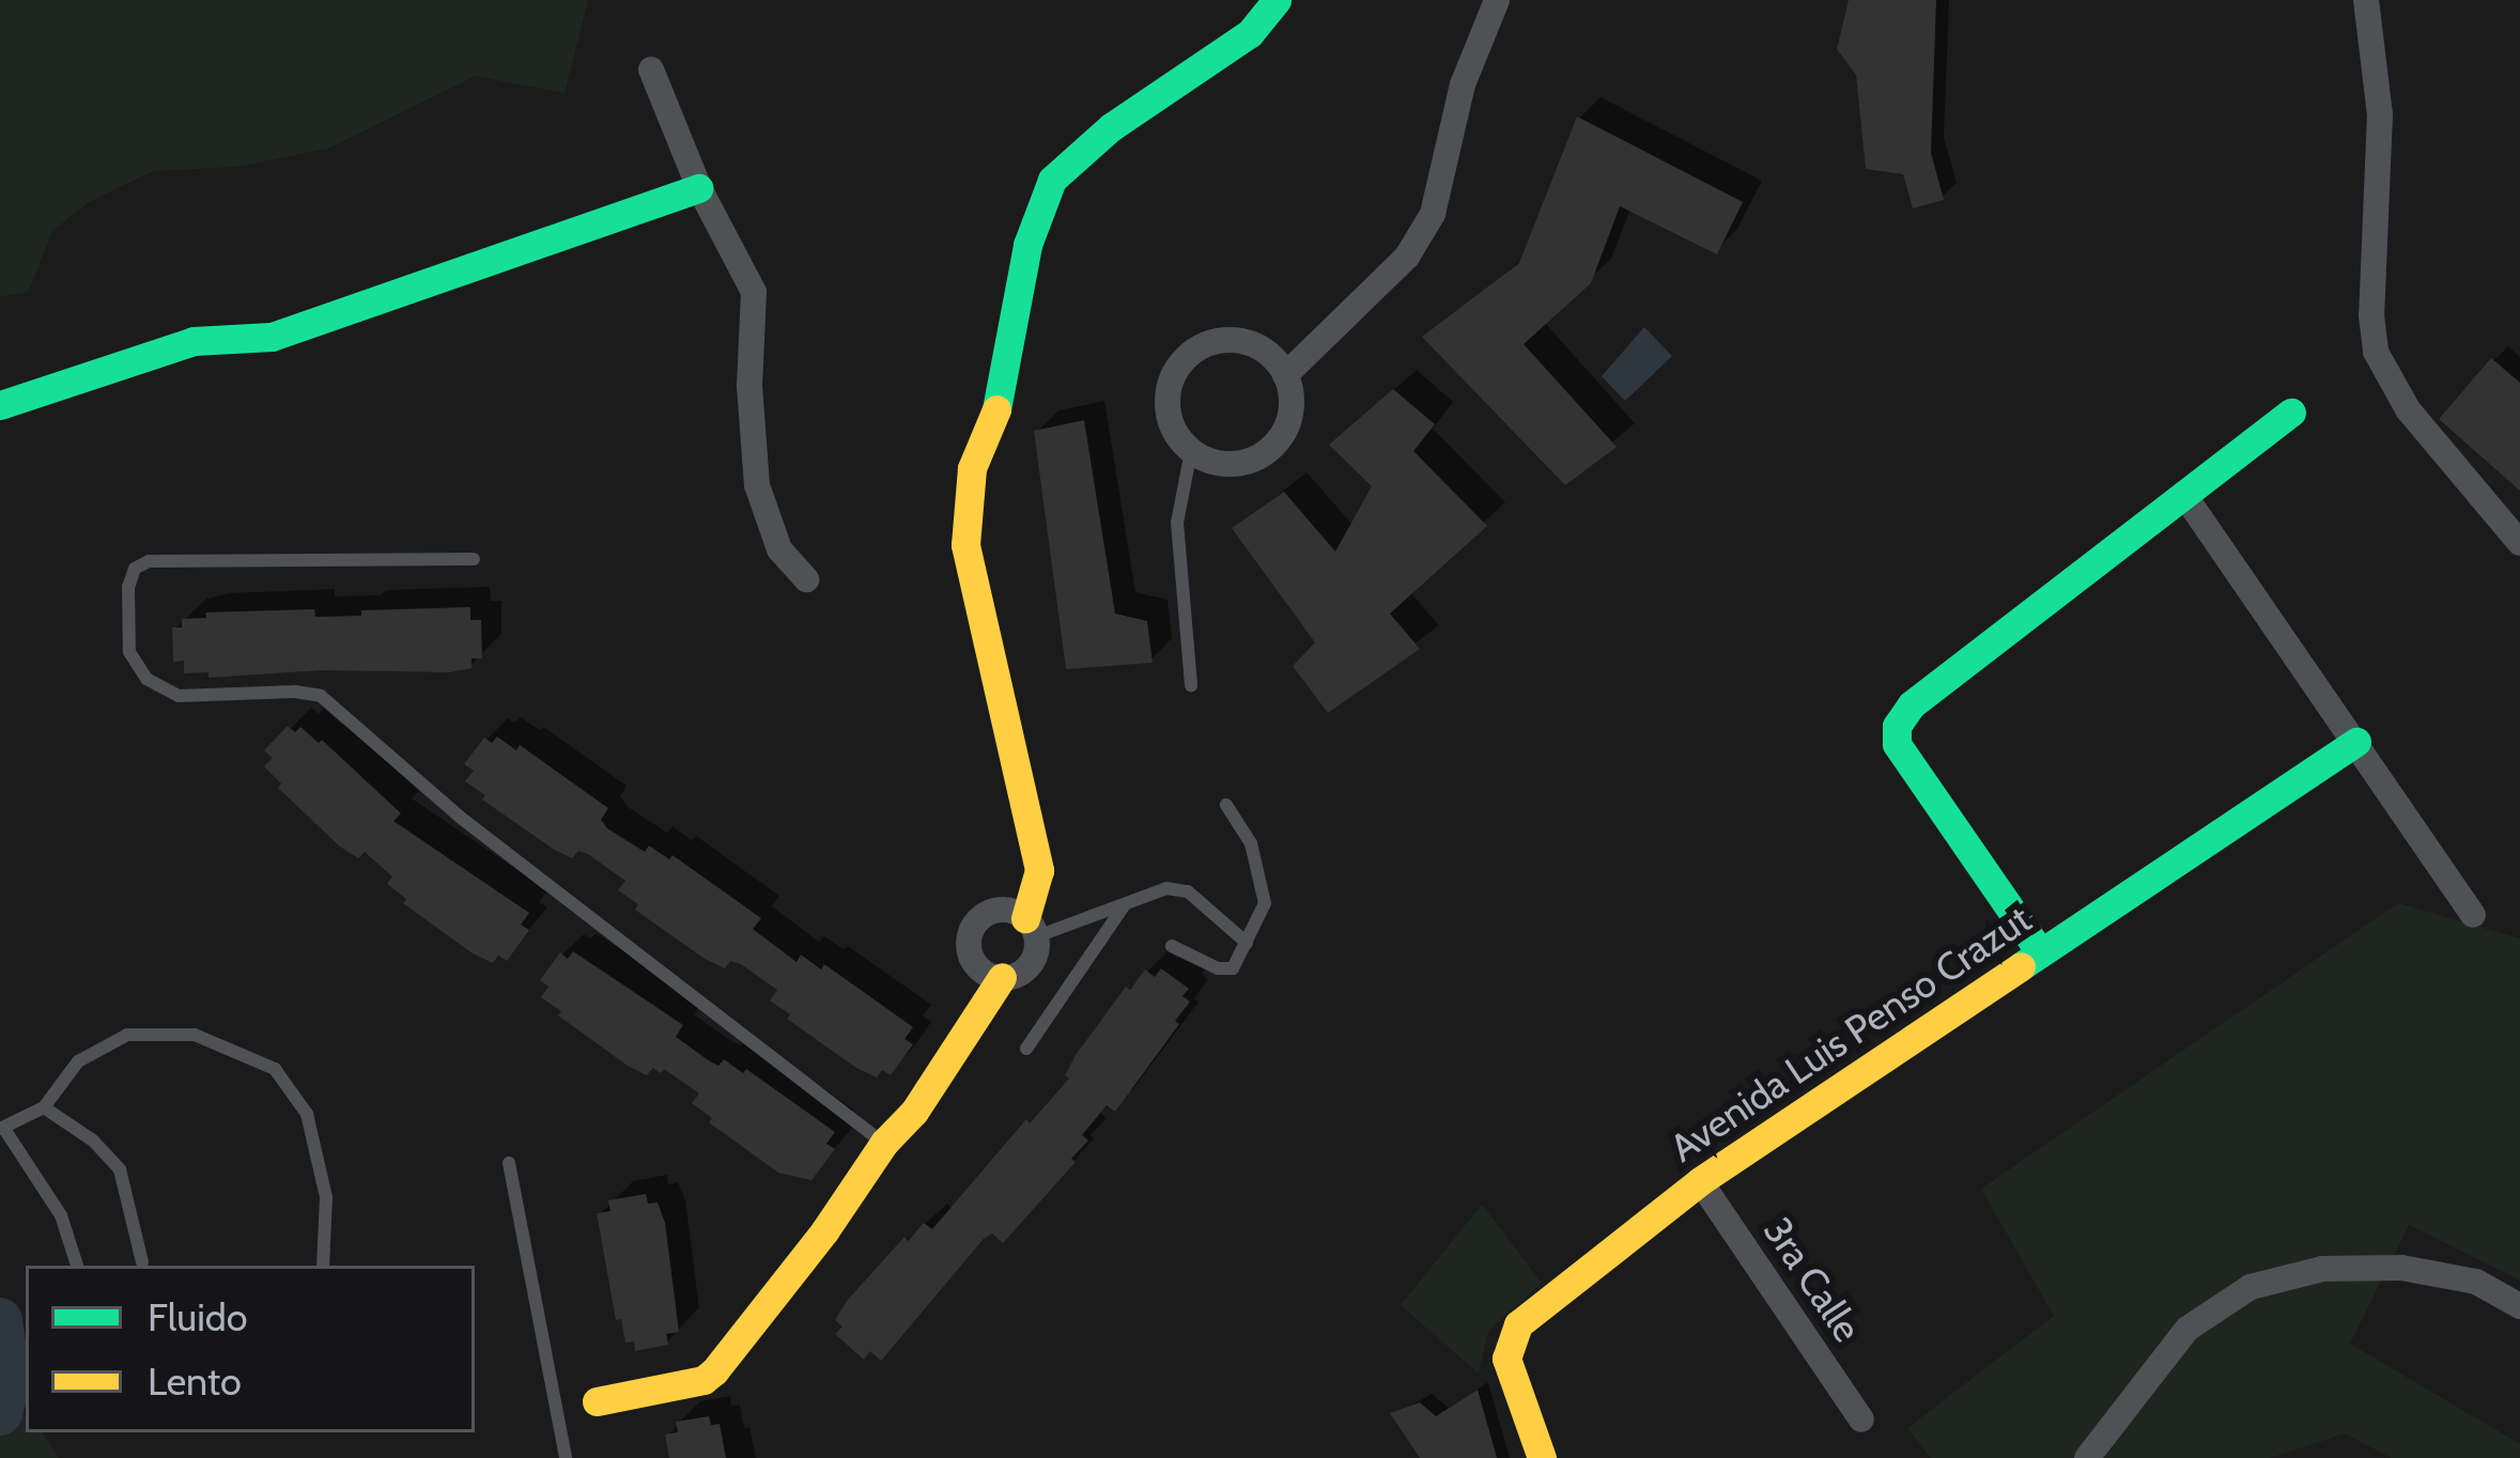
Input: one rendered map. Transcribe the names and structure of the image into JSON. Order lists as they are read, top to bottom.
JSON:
{
  "streets": {
    "street": ["Avenida Luis Penso Crazut", "3ra Calle"]
  },
  "crossings": [
    ["Avenida Luis Penso Crazut", "3ra Calle"]
  ],
  "legend": ["Fluido", "Lento"]
}
